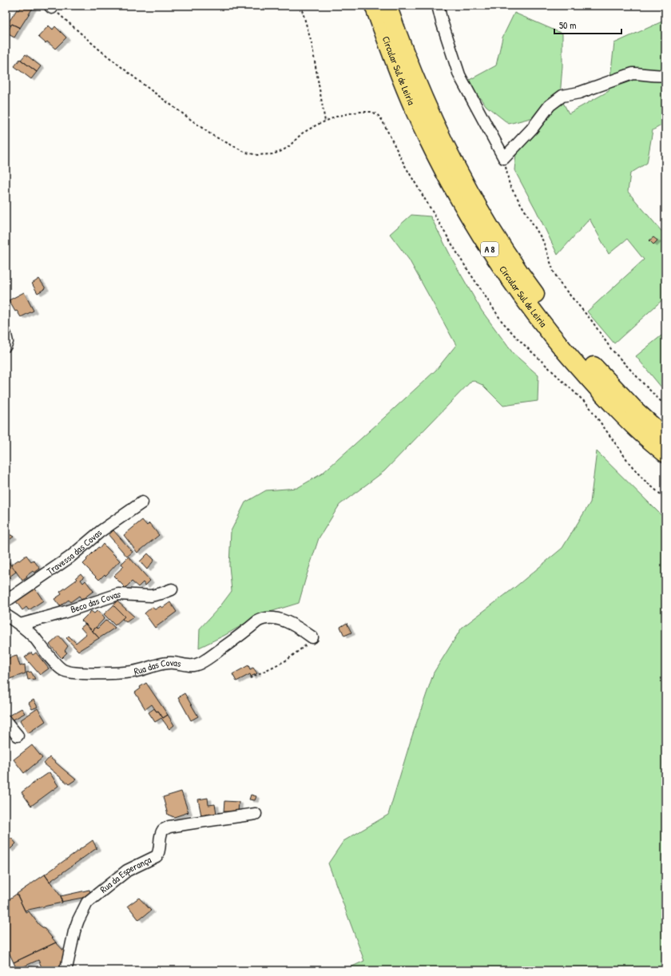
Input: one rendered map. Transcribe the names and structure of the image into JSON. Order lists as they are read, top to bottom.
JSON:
{
  "streets": {
    "highway": ["Circular Sul de Leiria", "A 8"],
    "street": [
      "Travessa das Covas",
      "Beco das Covas",
      "Rua das Covas",
      "Rua da Esperança"
    ]
  },
  "crossings": [
    ["Beco das Covas", "Rua das Covas"]
  ],
  "scale_bar": "50 m"
}
